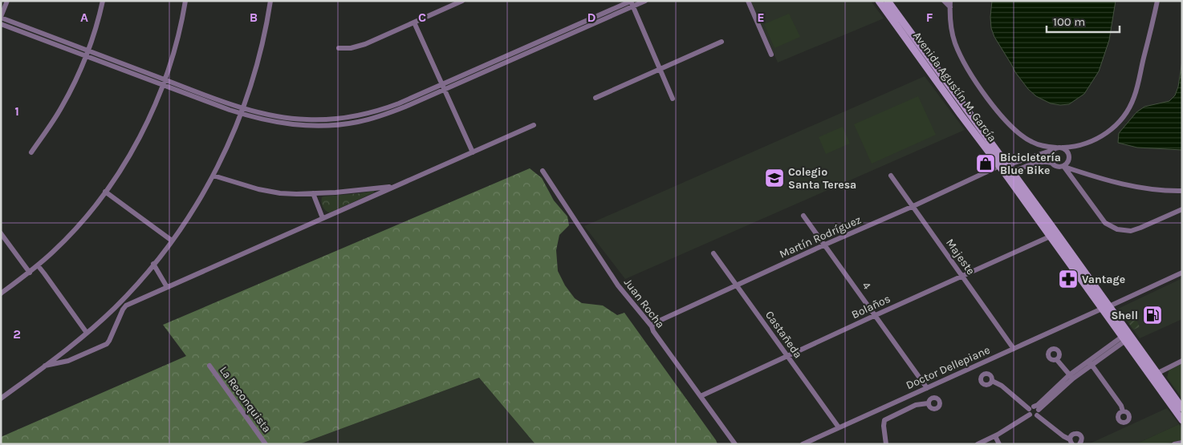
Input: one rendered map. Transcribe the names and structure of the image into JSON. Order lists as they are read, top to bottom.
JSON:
{
  "streets": {
    "main road": ["Avenida Agustín M. García"],
    "street": [
      "Martín Rodríguez",
      "Majeste",
      "4",
      "Juan Rocha",
      "Bolaños",
      "Castañeda",
      "Doctor Dellepiane",
      "La Reconquista"
    ]
  },
  "crossings": [
    ["Avenida Agustín M. García", "Martín Rodríguez"],
    ["Avenida Agustín M. García", "Bolaños"],
    ["Avenida Agustín M. García", "Doctor Dellepiane"],
    ["Martín Rodríguez", "Majeste"],
    ["Martín Rodríguez", "4"],
    ["Martín Rodríguez", "Juan Rocha"],
    ["Martín Rodríguez", "Castañeda"],
    ["Majeste", "Bolaños"],
    ["Majeste", "Doctor Dellepiane"],
    ["4", "Bolaños"],
    ["4", "Doctor Dellepiane"],
    ["Juan Rocha", "Bolaños"],
    ["Bolaños", "Castañeda"],
    ["Castañeda", "Doctor Dellepiane"]
  ],
  "places": {
    "shop": ["Bicicletería Blue Bike"],
    "school or university": ["Colegio Santa Teresa"],
    "pharmacy": ["Vantage"],
    "fuel station": ["Shell"]
  },
  "scale_bar": "100 m",
  "grid": {
    "columns": [
      "A",
      "B",
      "C",
      "D",
      "E",
      "F"
    ],
    "rows": ["1", "2"]
  }
}
